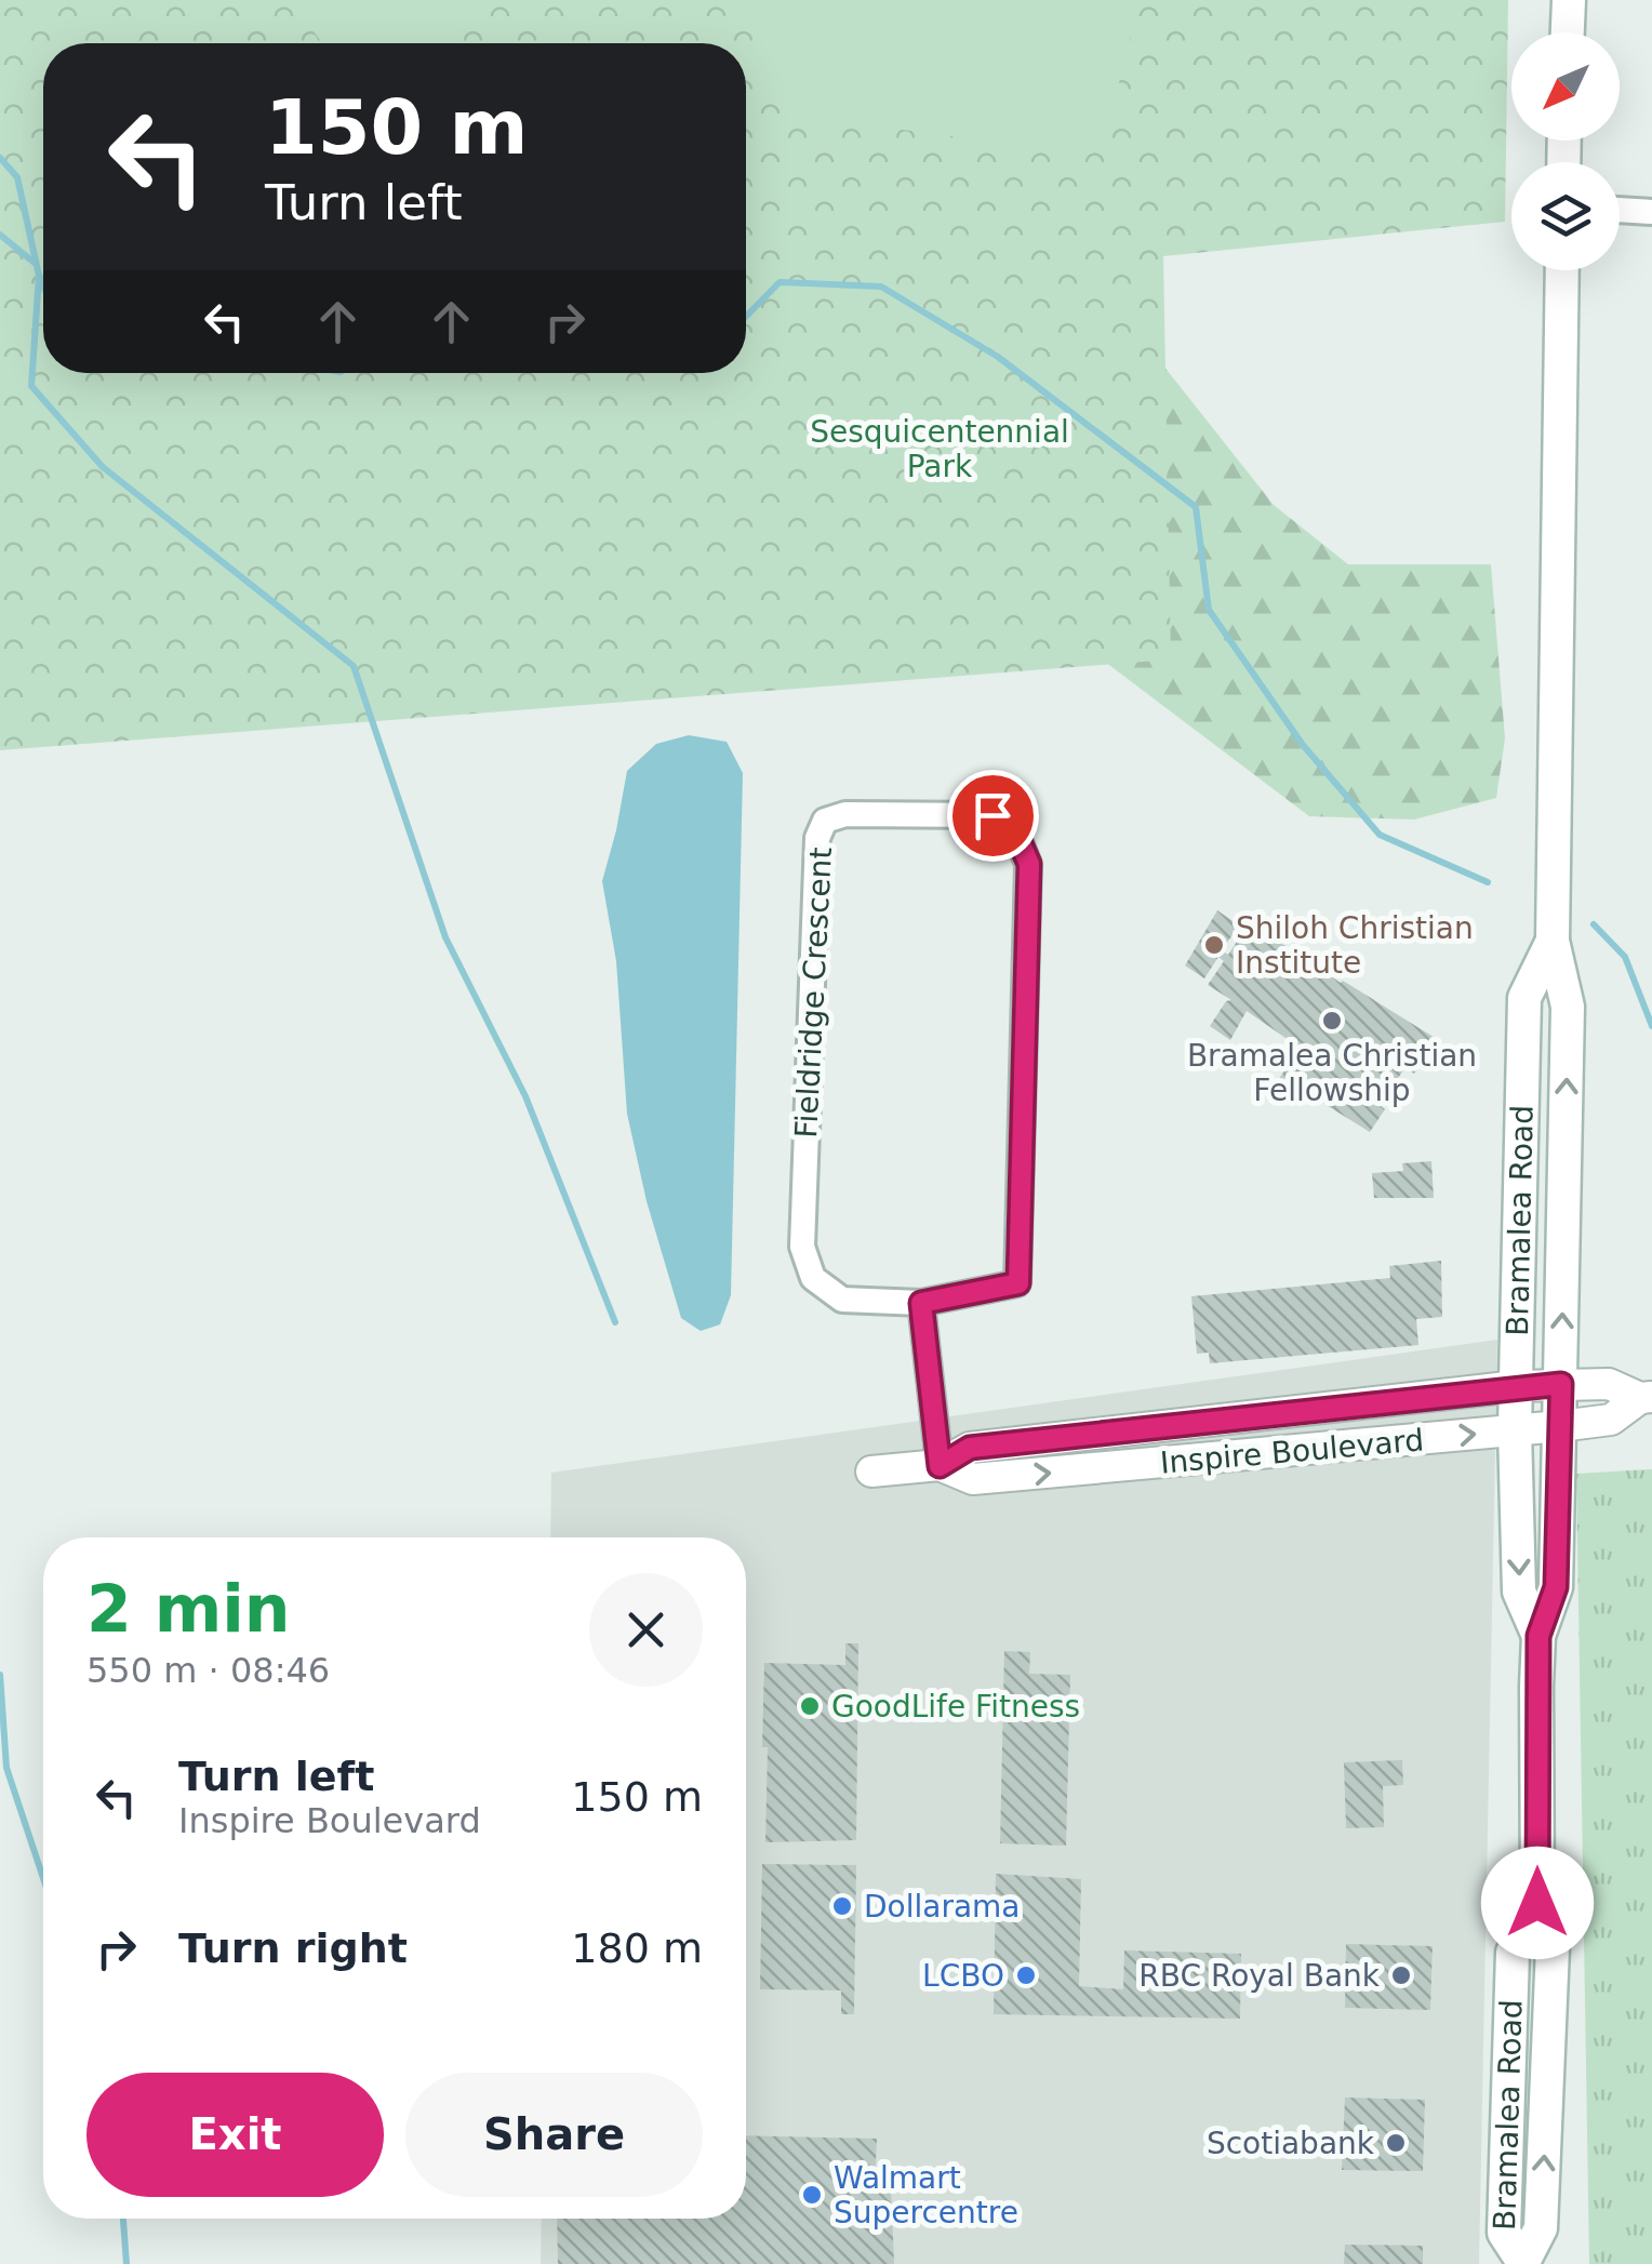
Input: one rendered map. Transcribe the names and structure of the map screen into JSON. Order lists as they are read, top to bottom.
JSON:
{
  "streets": {
    "main road": ["Bramalea Road"],
    "street": ["Fieldridge Crescent", "Inspire Boulevard"]
  },
  "crossings": [
    ["Bramalea Road", "Inspire Boulevard"]
  ],
  "parks": ["Sesquicentennial Park"],
  "places": [
    "Shiloh Christian Institute",
    "Bramalea Christian Fellowship",
    "GoodLife Fitness",
    "Dollarama",
    "LCBO",
    "RBC Royal Bank",
    "Scotiabank",
    "Walmart Supercentre"
  ],
  "north": "bottom left",
  "page": {
    "turn": ["150 m", "Turn left"],
    "heading": ["2 min", "550 m · 08:46"],
    "list": [
      {
        "name": "Turn left",
        "note": "Inspire Boulevard",
        "value": "150 m"
      },
      {
        "name": "Turn right",
        "value": "180 m"
      }
    ],
    "buttons": ["Exit", "Share"]
  }
}
